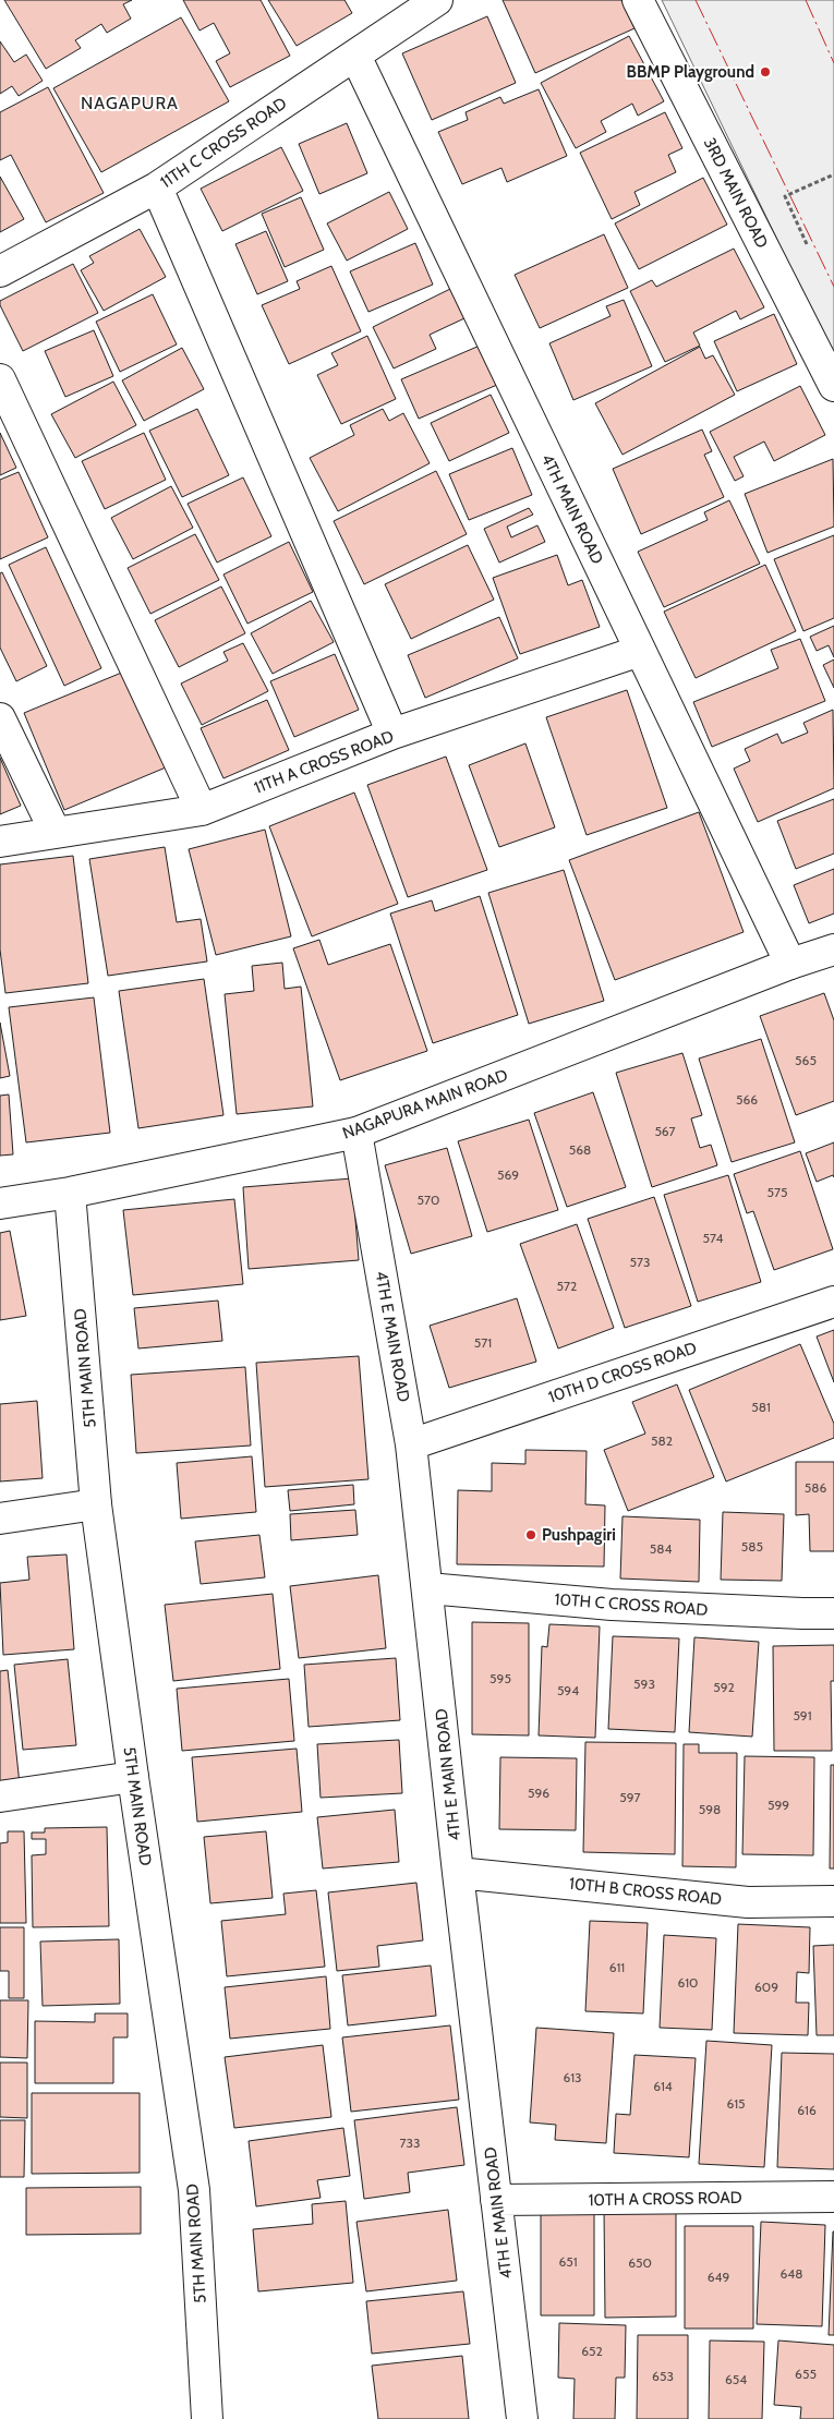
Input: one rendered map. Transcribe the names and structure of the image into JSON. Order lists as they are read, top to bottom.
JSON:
{
  "streets": {
    "street": [
      "11TH C CROSS ROAD",
      "3RD MAIN ROAD",
      "4TH MAIN ROAD",
      "11TH A CROSS ROAD",
      "NAGAPURA MAIN ROAD",
      "4TH E MAIN ROAD",
      "5TH MAIN ROAD",
      "10TH D CROSS ROAD",
      "10TH C CROSS ROAD",
      "10TH B CROSS ROAD",
      "10TH A CROSS ROAD"
    ]
  },
  "crossings": [
    ["11TH C CROSS ROAD", "4TH MAIN ROAD"],
    ["4TH MAIN ROAD", "11TH A CROSS ROAD"],
    ["4TH MAIN ROAD", "NAGAPURA MAIN ROAD"],
    ["NAGAPURA MAIN ROAD", "4TH E MAIN ROAD"],
    ["NAGAPURA MAIN ROAD", "5TH MAIN ROAD"],
    ["4TH E MAIN ROAD", "10TH D CROSS ROAD"],
    ["4TH E MAIN ROAD", "10TH C CROSS ROAD"],
    ["4TH E MAIN ROAD", "10TH B CROSS ROAD"],
    ["4TH E MAIN ROAD", "10TH A CROSS ROAD"]
  ],
  "districts": ["NAGAPURA"],
  "places": ["BBMP Playground", "Pushpagiri"],
  "house_numbers": [
    "565",
    "566",
    "567",
    "568",
    "569",
    "575",
    "570",
    "574",
    "573",
    "572",
    "571",
    "581",
    "582",
    "586",
    "585",
    "584",
    "595",
    "593",
    "592",
    "594",
    "591",
    "596",
    "597",
    "599",
    "598",
    "611",
    "610",
    "609",
    "613",
    "614",
    "615",
    "616",
    "733",
    "651",
    "650",
    "648",
    "649",
    "652",
    "655",
    "653",
    "654"
  ]
}
